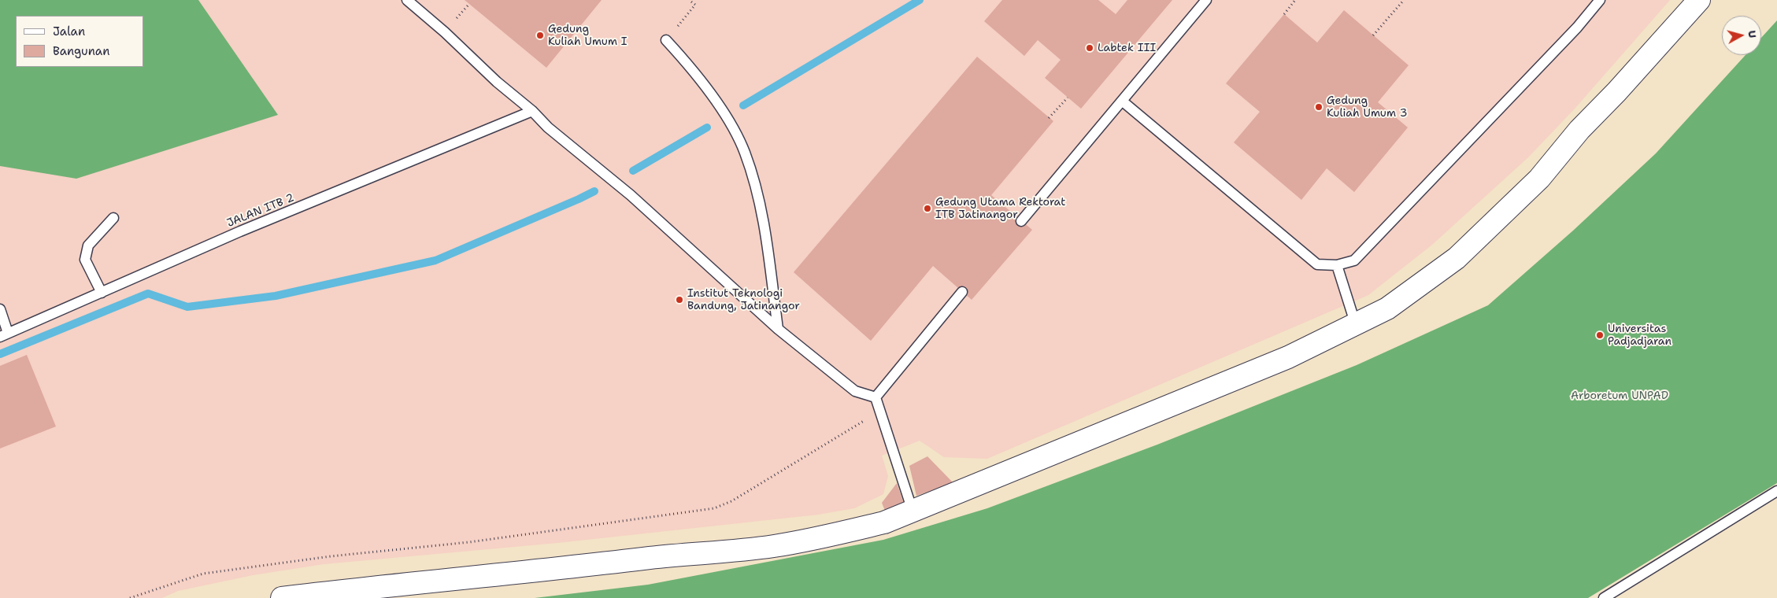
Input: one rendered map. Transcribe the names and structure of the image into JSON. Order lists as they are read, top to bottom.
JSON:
{
  "streets": {
    "lane": ["JALAN ITB 2"]
  },
  "parks": ["Arboretum UNPAD"],
  "places": [
    "Gedung Kuliah Umum I",
    "Labtek III",
    "Gedung Kuliah Umum 3",
    "Gedung Utama Rektorat ITB Jatinangor",
    "Institut Teknologi Bandung, Jatinangor",
    "Universitas Padjadjaran"
  ],
  "legend": ["Jalan", "Bangunan"],
  "north": "right"
}
